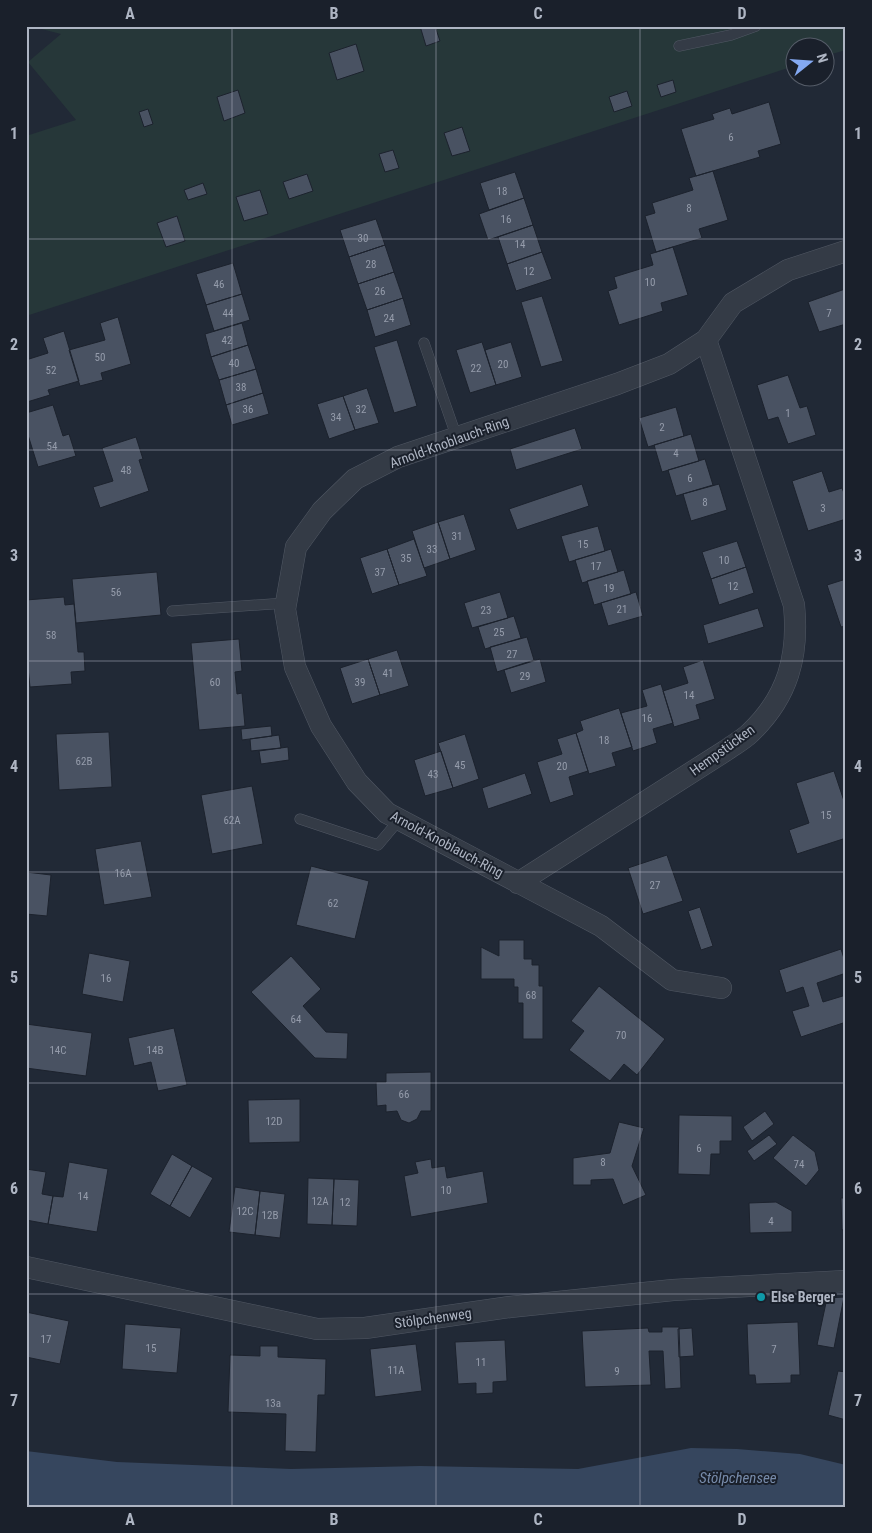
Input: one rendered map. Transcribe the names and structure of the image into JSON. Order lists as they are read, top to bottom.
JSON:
{
  "streets": {
    "street": ["Arnold-Knoblauch-Ring", "Hempstücken", "Stölpchenweg"]
  },
  "crossings": [
    ["Arnold-Knoblauch-Ring", "Hempstücken"]
  ],
  "water": ["Stölpchensee"],
  "places": ["Else Berger"],
  "house_numbers": [
    "6",
    "18",
    "8",
    "16",
    "30",
    "14",
    "28",
    "12",
    "10",
    "46",
    "26",
    "44",
    "7",
    "24",
    "42",
    "50",
    "40",
    "20",
    "22",
    "52",
    "38",
    "36",
    "32",
    "1",
    "34",
    "2",
    "54",
    "4",
    "48",
    "6",
    "8",
    "3",
    "31",
    "15",
    "33",
    "35",
    "10",
    "17",
    "37",
    "12",
    "19",
    "56",
    "21",
    "23",
    "25",
    "58",
    "27",
    "41",
    "29",
    "60",
    "39",
    "14",
    "16",
    "18",
    "62B",
    "45",
    "20",
    "43",
    "15",
    "62A",
    "16A",
    "27",
    "62",
    "16",
    "68",
    "64",
    "70",
    "14C",
    "14B",
    "66",
    "12D",
    "6",
    "8",
    "74",
    "10",
    "14",
    "12A",
    "12",
    "12C",
    "12B",
    "4",
    "17",
    "15",
    "7",
    "11",
    "11A",
    "9",
    "13a"
  ],
  "north": "right",
  "grid": {
    "columns": [
      "A",
      "B",
      "C",
      "D"
    ],
    "rows": [
      "1",
      "2",
      "3",
      "4",
      "5",
      "6",
      "7"
    ]
  }
}
